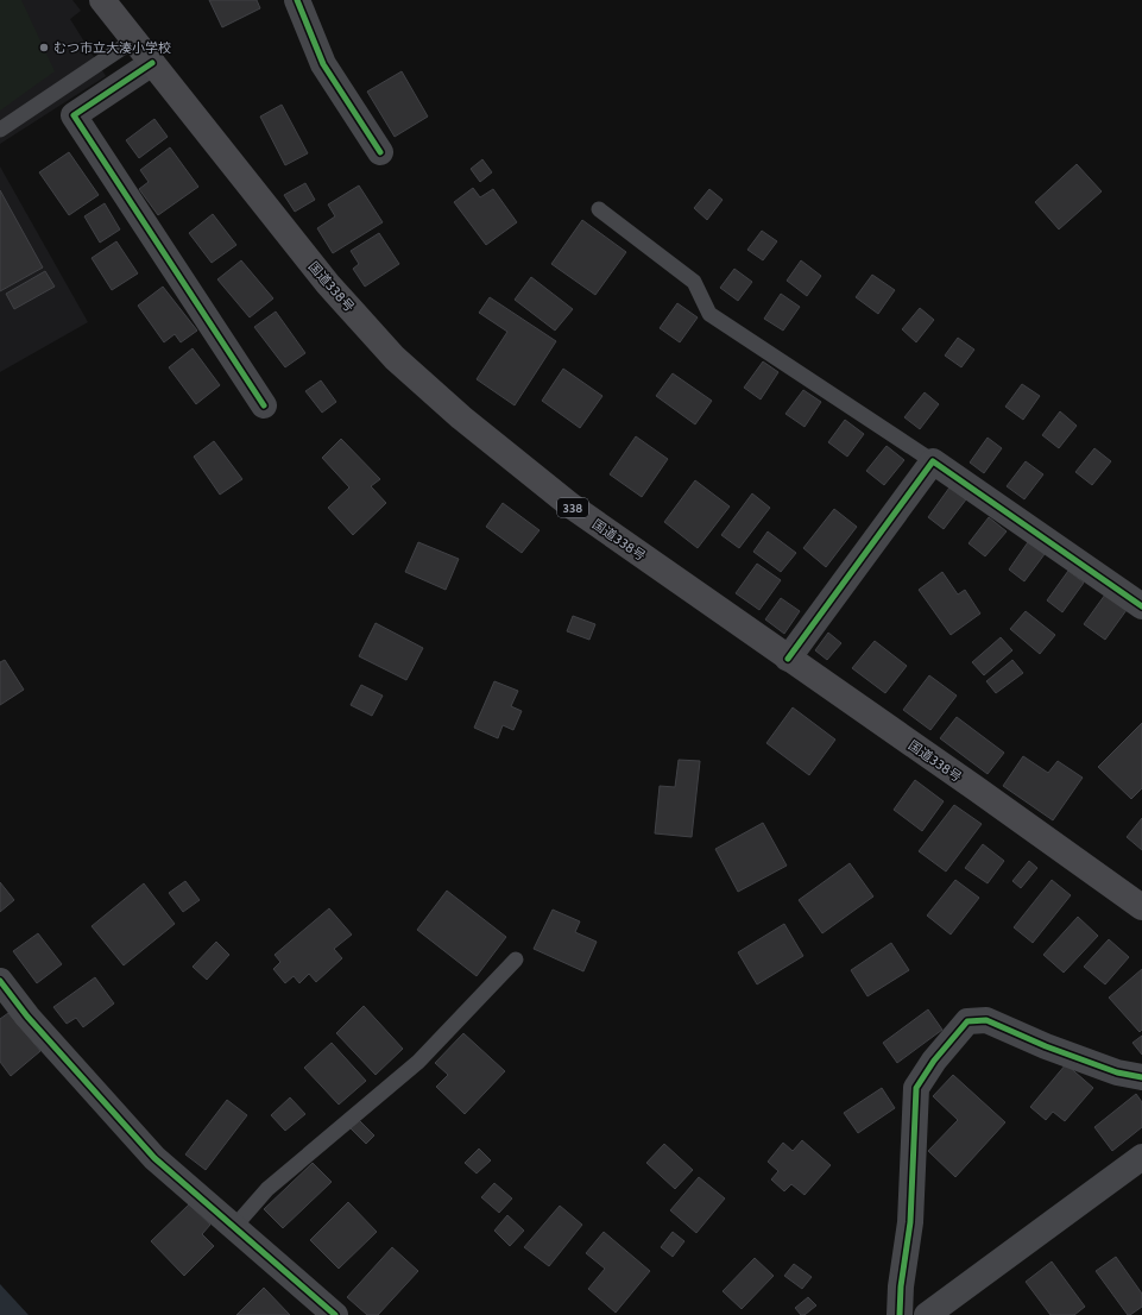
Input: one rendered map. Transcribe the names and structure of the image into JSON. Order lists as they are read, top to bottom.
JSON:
{
  "streets": {
    "highway": ["国道338号", "338"]
  },
  "places": ["むつ市立大湊小学校"]
}
